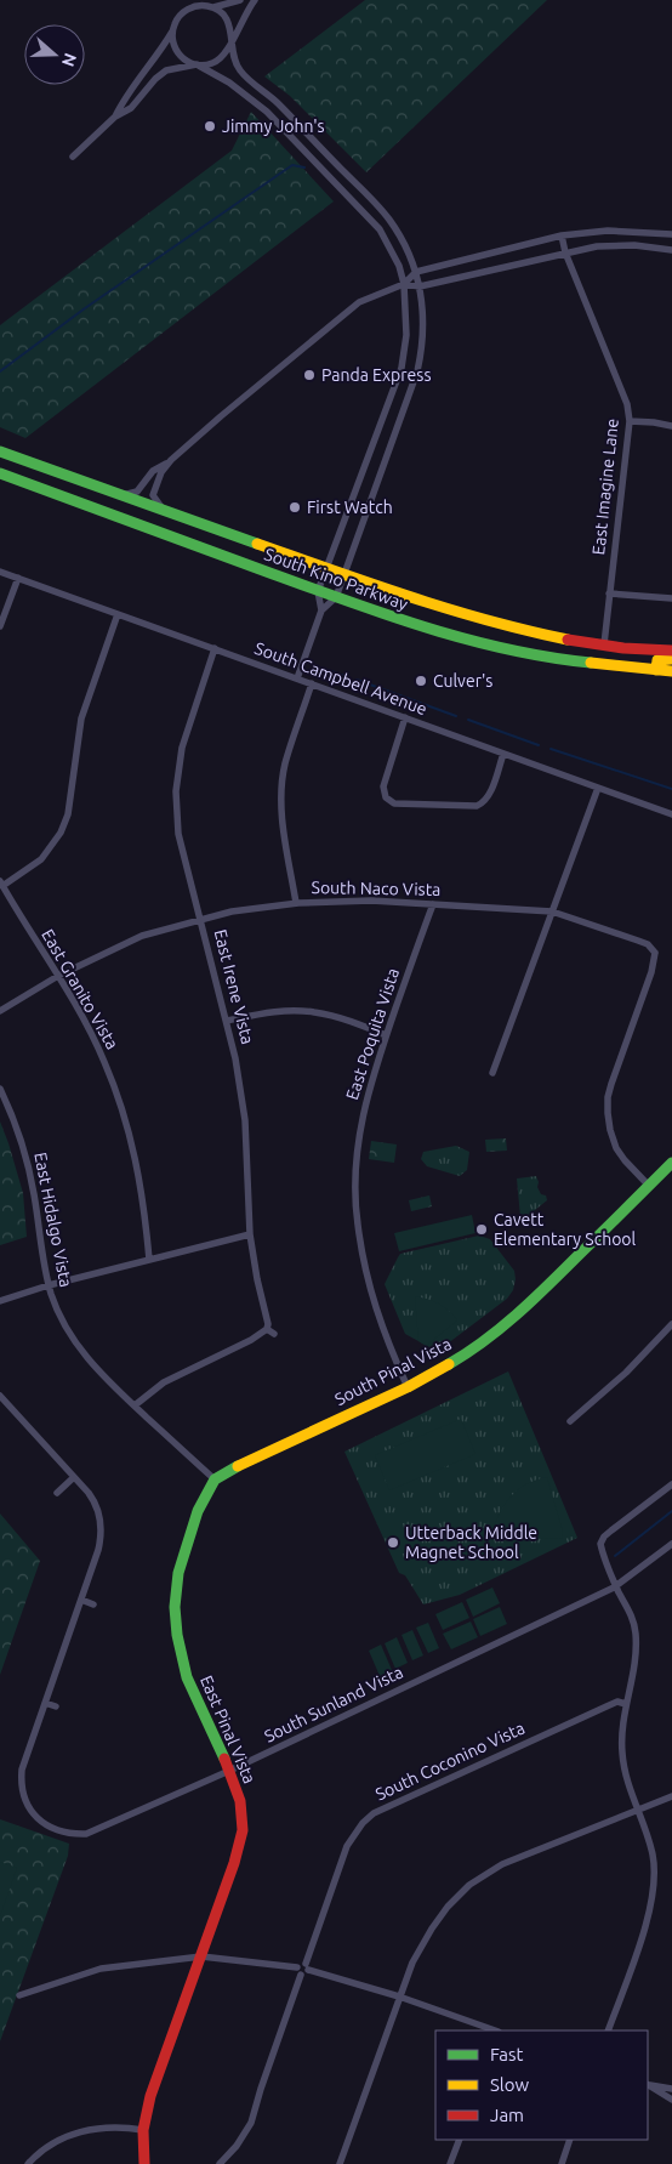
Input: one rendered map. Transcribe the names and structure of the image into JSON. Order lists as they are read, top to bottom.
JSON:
{
  "streets": {
    "main road": ["South Kino Parkway", "South Pinal Vista", "East Pinal Vista"],
    "street": [
      "East Imagine Lane",
      "South Campbell Avenue",
      "South Naco Vista",
      "East Irene Vista",
      "East Granito Vista",
      "East Poquita Vista",
      "East Hidalgo Vista",
      "South Sunland Vista",
      "South Coconino Vista"
    ]
  },
  "crossings": [
    ["East Imagine Lane", "South Kino Parkway"],
    ["South Campbell Avenue", "East Irene Vista"],
    ["South Naco Vista", "East Irene Vista"],
    ["South Naco Vista", "East Granito Vista"],
    ["South Naco Vista", "East Poquita Vista"],
    ["South Naco Vista", "South Pinal Vista"],
    ["East Poquita Vista", "South Pinal Vista"],
    ["East Hidalgo Vista", "South Pinal Vista"],
    ["East Hidalgo Vista", "East Pinal Vista"],
    ["South Pinal Vista", "East Pinal Vista"],
    ["South Sunland Vista", "East Pinal Vista"]
  ],
  "places": [
    "Jimmy John's",
    "Panda Express",
    "First Watch",
    "Culver's",
    "Cavett Elementary School",
    "Utterback Middle Magnet School"
  ],
  "legend": ["Fast", "Slow", "Jam"],
  "north": "right"
}
